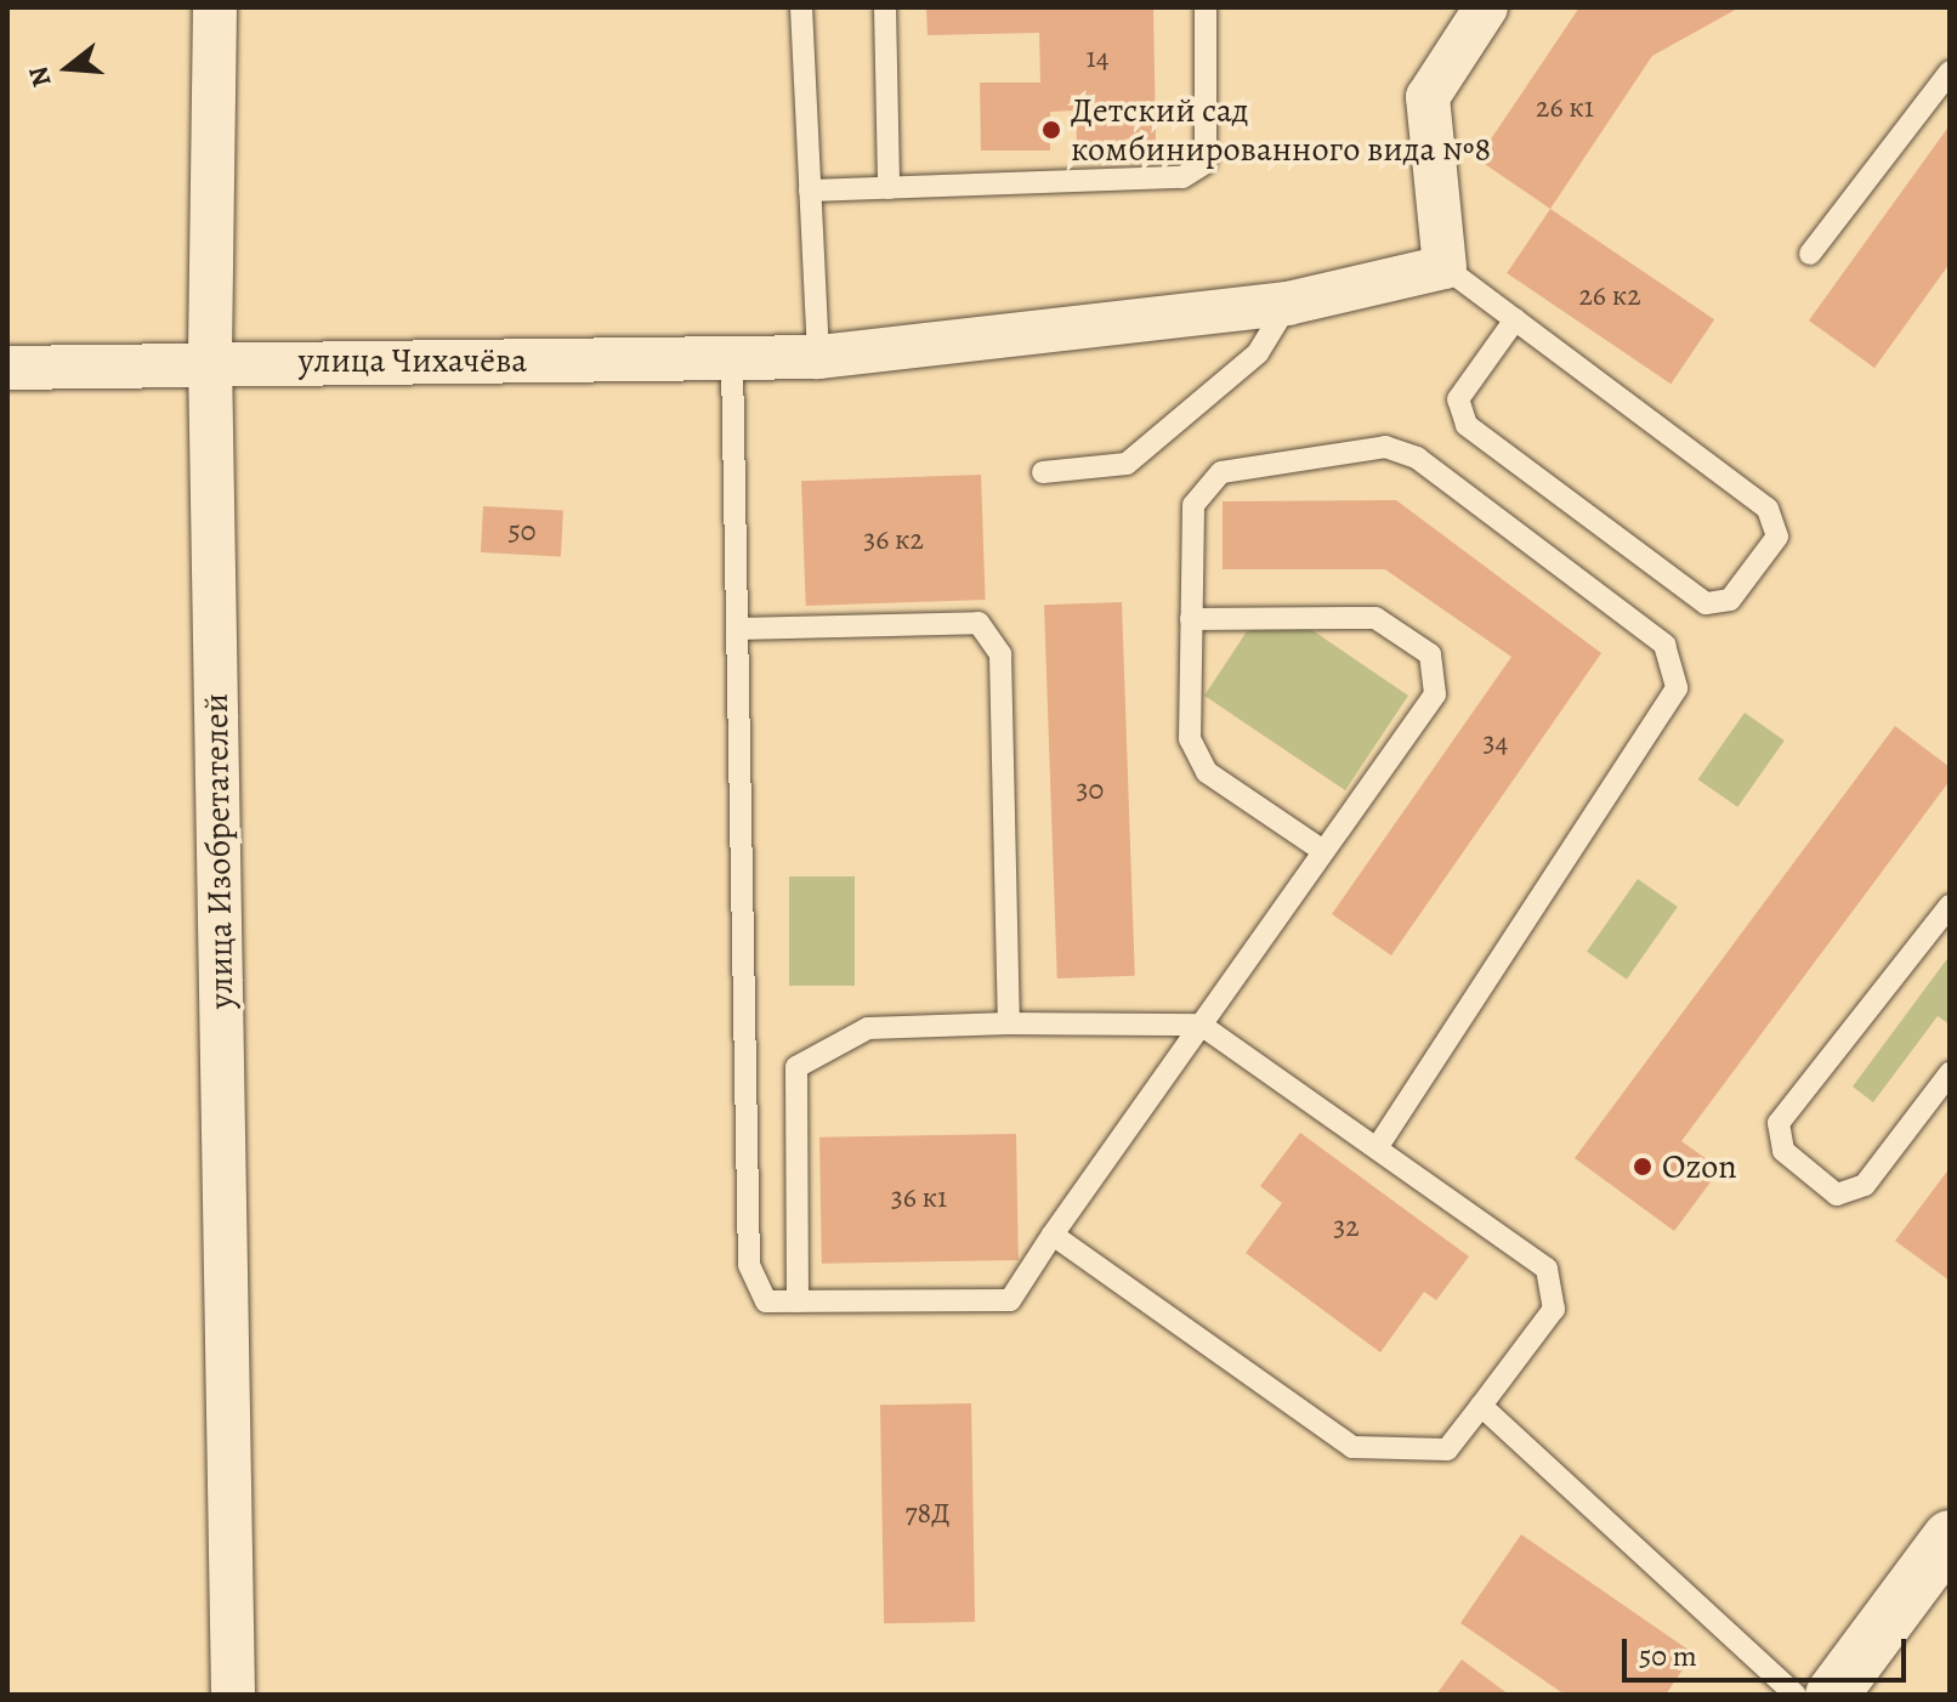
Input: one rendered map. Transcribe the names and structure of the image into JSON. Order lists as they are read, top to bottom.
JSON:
{
  "streets": {
    "street": ["улица Чихачёва", "улица Изобретателей"]
  },
  "crossings": [
    ["улица Чихачёва", "улица Изобретателей"]
  ],
  "places": ["Детский сад комбинированного вида №8", "Ozon"],
  "house_numbers": [
    "14",
    "26 к1",
    "26 к2",
    "50",
    "36 к2",
    "34",
    "30",
    "36 к1",
    "32",
    "78Д"
  ],
  "scale_bar": "50 m",
  "north": "left"
}
